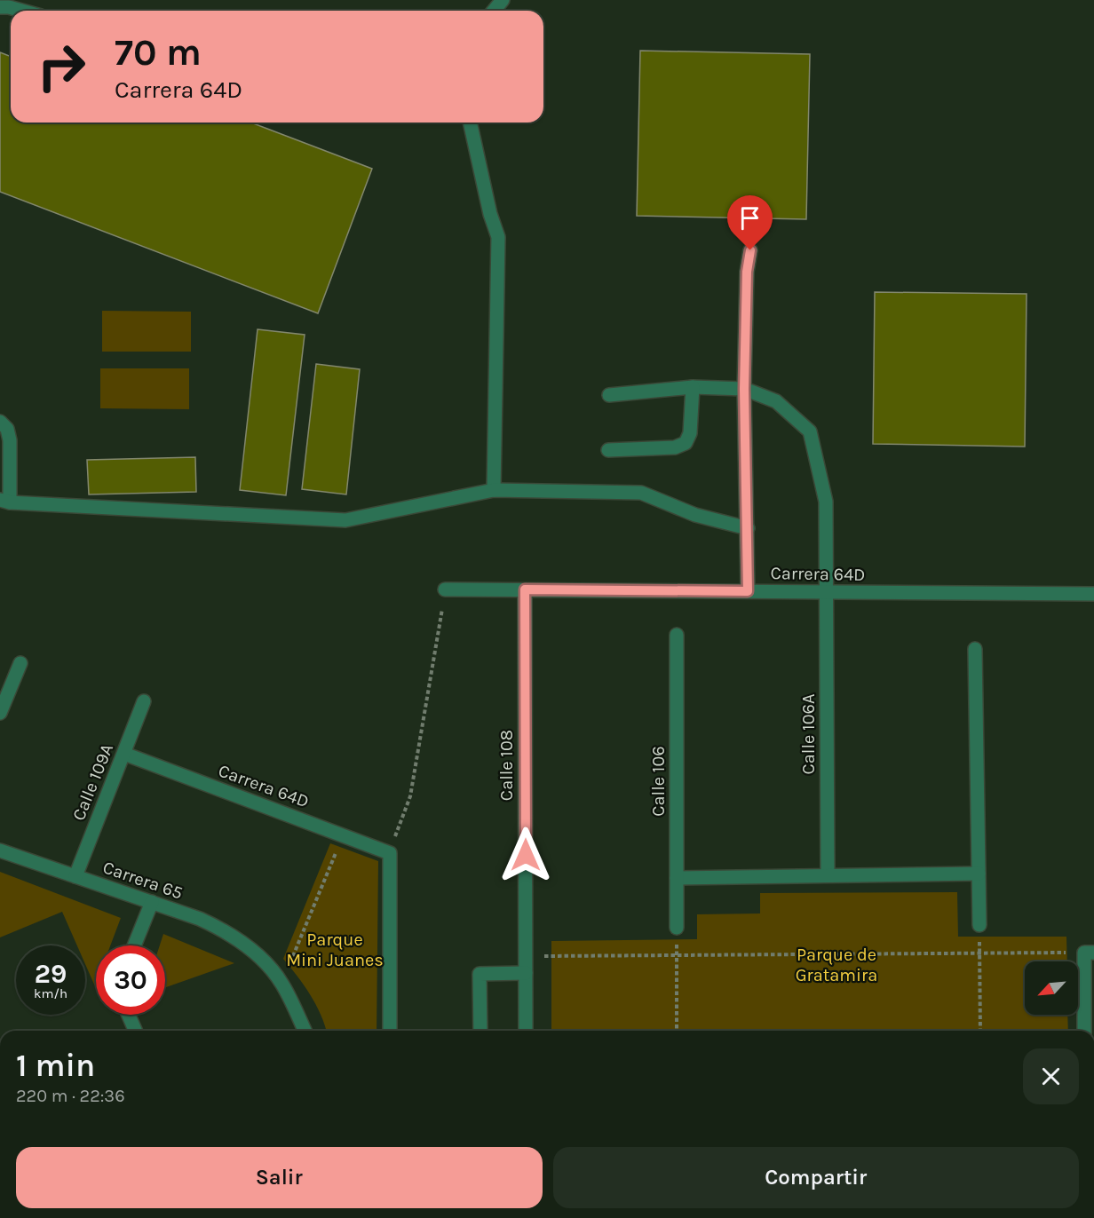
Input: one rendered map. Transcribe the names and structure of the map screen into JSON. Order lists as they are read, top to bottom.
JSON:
{
  "streets": {
    "street": [
      "Carrera 64D",
      "Calle 106A",
      "Calle 108",
      "Calle 106",
      "Calle 109A",
      "Carrera 65"
    ]
  },
  "crossings": [
    ["Carrera 64D", "Calle 106A"],
    ["Carrera 64D", "Calle 108"],
    ["Carrera 64D", "Calle 109A"],
    ["Calle 109A", "Carrera 65"]
  ],
  "parks": ["Parque Mini Juanes", "Parque de Gratamira"],
  "north": "bottom left",
  "page": {
    "turn": ["70 m", "Carrera 64D"],
    "speed": "29 km/h",
    "limit": "30",
    "heading": ["1 min", "220 m · 22:36"],
    "buttons": ["Salir", "Compartir"]
  }
}
